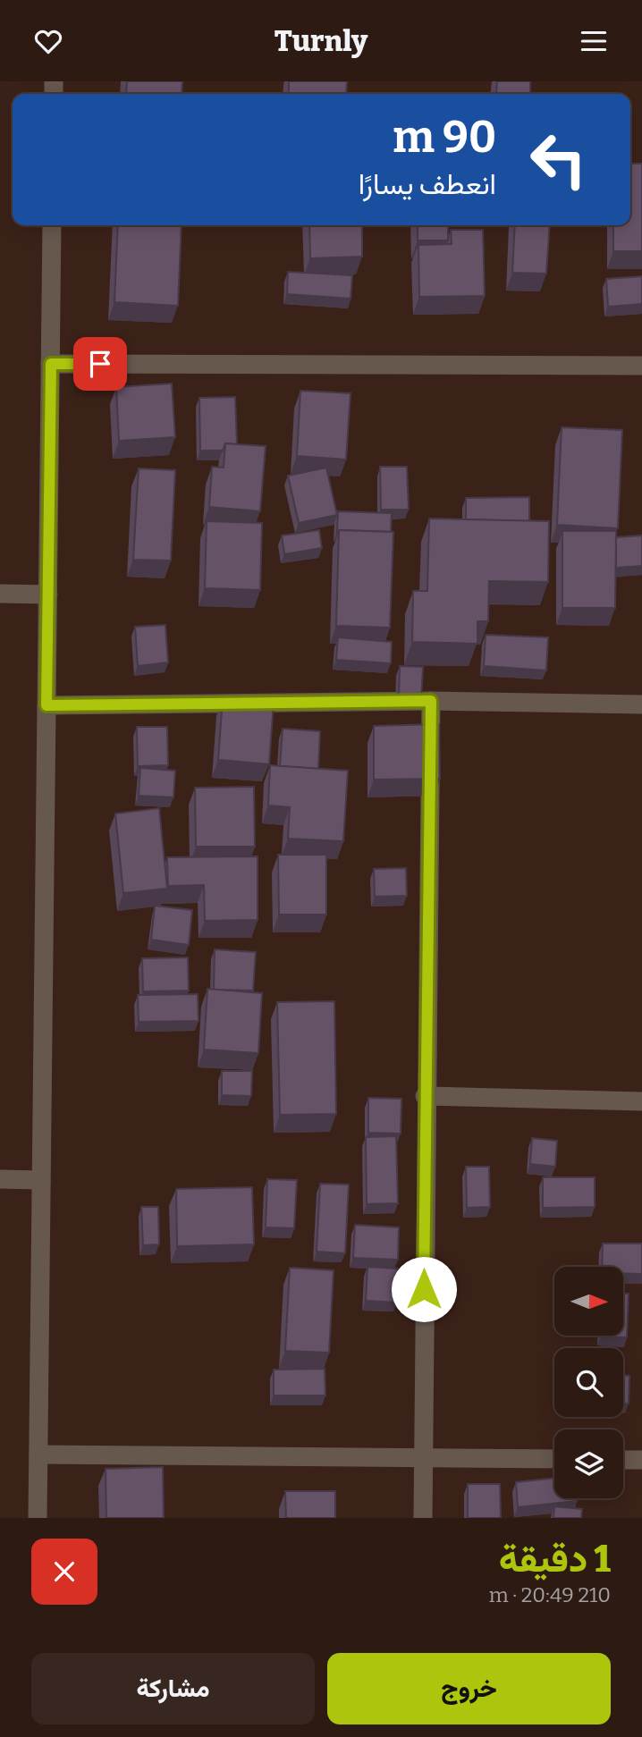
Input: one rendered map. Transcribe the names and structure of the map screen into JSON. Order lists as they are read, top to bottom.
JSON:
{
  "north": "right",
  "page": {
    "header": "Turnly",
    "turn": ["90 m", "انعطف يسارًا"],
    "heading": ["1 دقيقة", "210 m · 20:49"],
    "buttons": ["خروج", "مشاركة"]
  }
}
